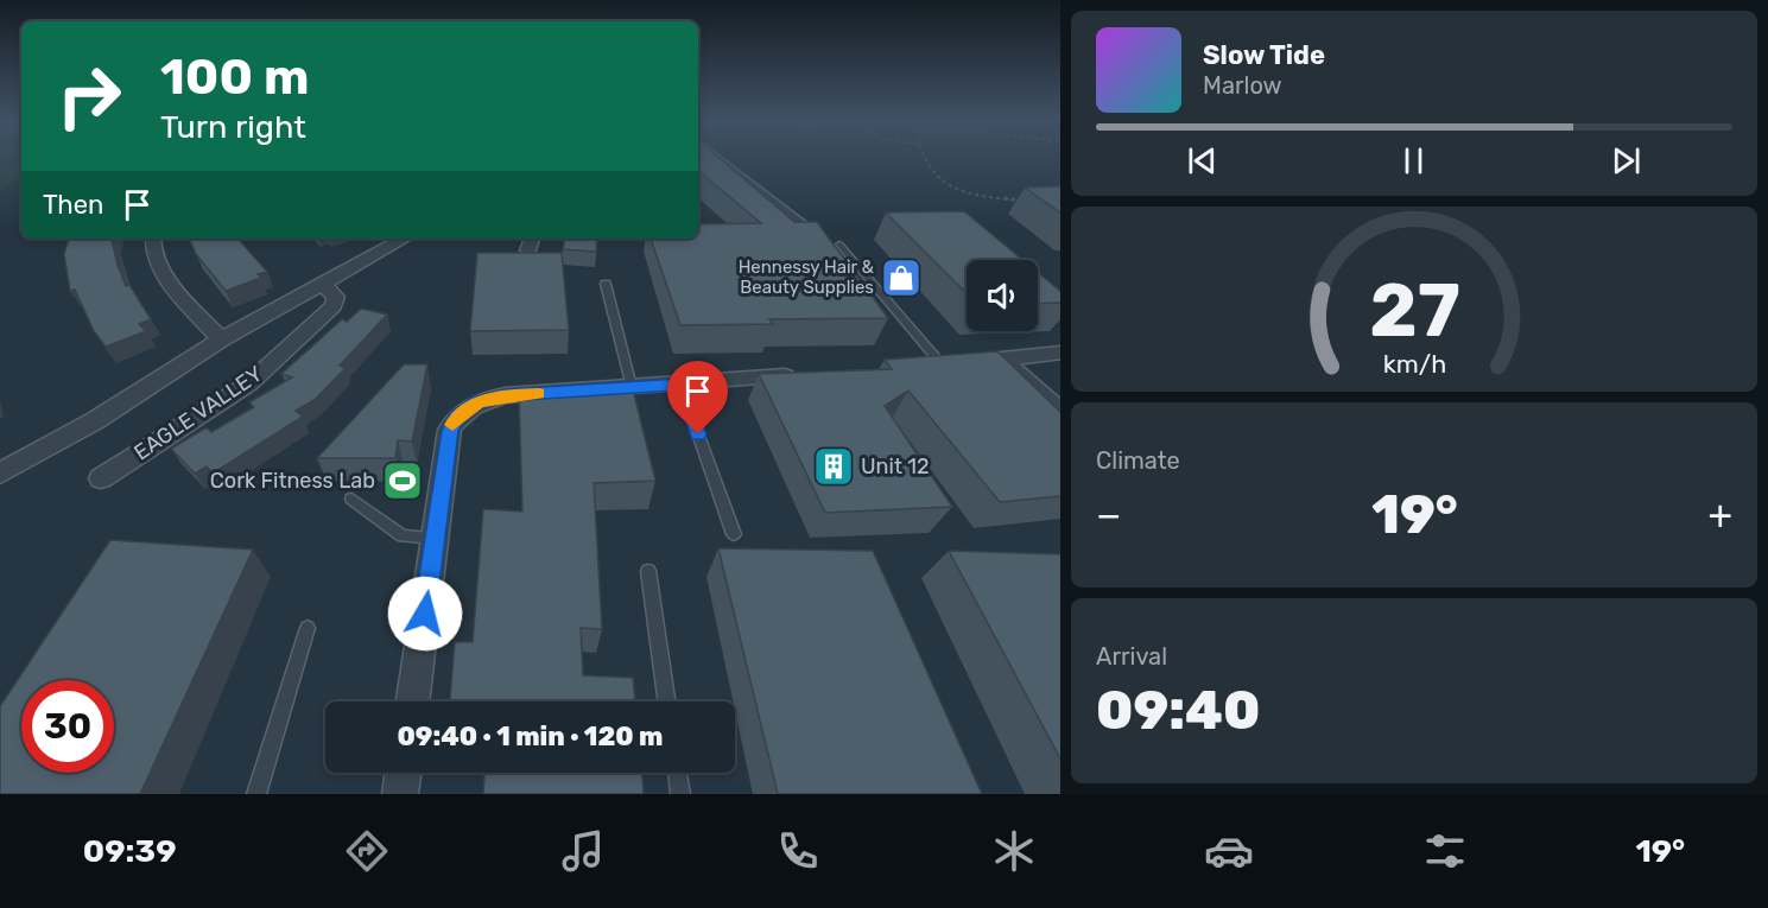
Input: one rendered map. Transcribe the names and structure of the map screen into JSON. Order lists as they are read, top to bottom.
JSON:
{
  "streets": {
    "street": ["EAGLE VALLEY"]
  },
  "places": {
    "shop": ["Hennessy Hair & Beauty Supplies"],
    "building": ["Unit 12"],
    "sports": ["Cork Fitness Lab"]
  },
  "page": {
    "turn": ["100 m", "Turn right"],
    "song": ["Slow Tide", "Marlow"],
    "then": "Then",
    "tile": [
      "Climate",
      ["Arrival", "09:40"]
    ],
    "heat": ["−", "19°", "+"],
    "limit": "30",
    "trip": "09:40 · 1 min · 120 m",
    "tabs": ["09:39", "19°"],
    "gauge": ["27", "km/h"]
  }
}
